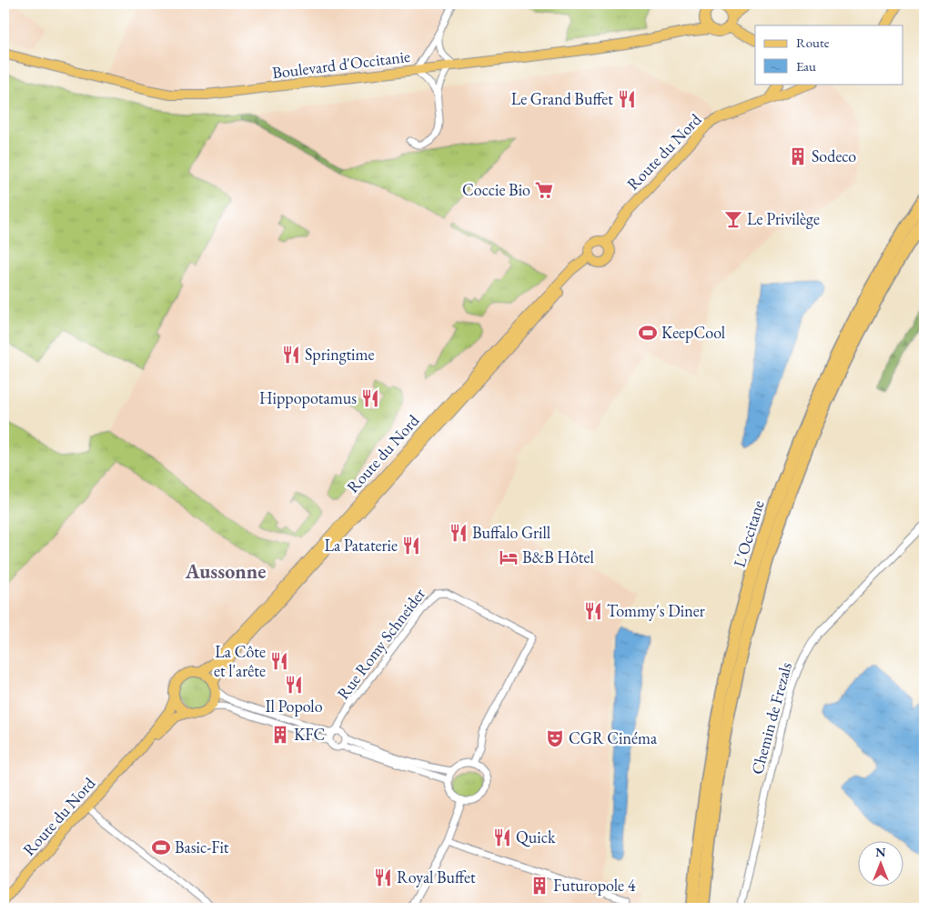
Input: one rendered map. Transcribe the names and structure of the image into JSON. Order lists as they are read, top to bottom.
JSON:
{
  "streets": {
    "highway": ["L'Occitane"],
    "main road": ["Boulevard d'Occitanie", "Route du Nord"],
    "street": ["Rue Romy Schneider", "Chemin de Frezals"]
  },
  "districts": ["Aussonne"],
  "places": {
    "restaurant": [
      "Le Grand Buffet",
      "Springtime",
      "Hippopotamus",
      "Buffalo Grill",
      "La Pataterie",
      "Tommy's Diner",
      "La Côte et l'arête",
      "Il Popolo",
      "Quick",
      "Royal Buffet"
    ],
    "building": ["Sodeco", "KFC", "Futuropole 4"],
    "supermarket": ["Coccie Bio"],
    "bar": ["Le Privilège"],
    "sports": ["KeepCool", "Basic-Fit"],
    "hotel": ["B&B Hôtel"],
    "theatre": ["CGR Cinéma"]
  },
  "legend": ["Route", "Eau"],
  "north": "top"
}
